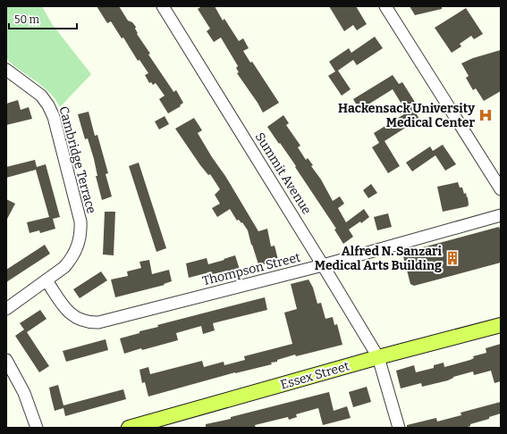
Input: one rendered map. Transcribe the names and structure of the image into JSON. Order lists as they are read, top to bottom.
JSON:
{
  "streets": {
    "main road": ["Essex Street"],
    "street": ["Cambridge Terrace", "Summit Avenue", "Thompson Street"]
  },
  "crossings": [
    ["Cambridge Terrace", "Thompson Street"],
    ["Summit Avenue", "Thompson Street"],
    ["Summit Avenue", "Essex Street"]
  ],
  "places": {
    "hospital": ["Hackensack University Medical Center"],
    "building": ["Alfred N. Sanzari Medical Arts Building"]
  },
  "scale_bar": "50 m"
}
